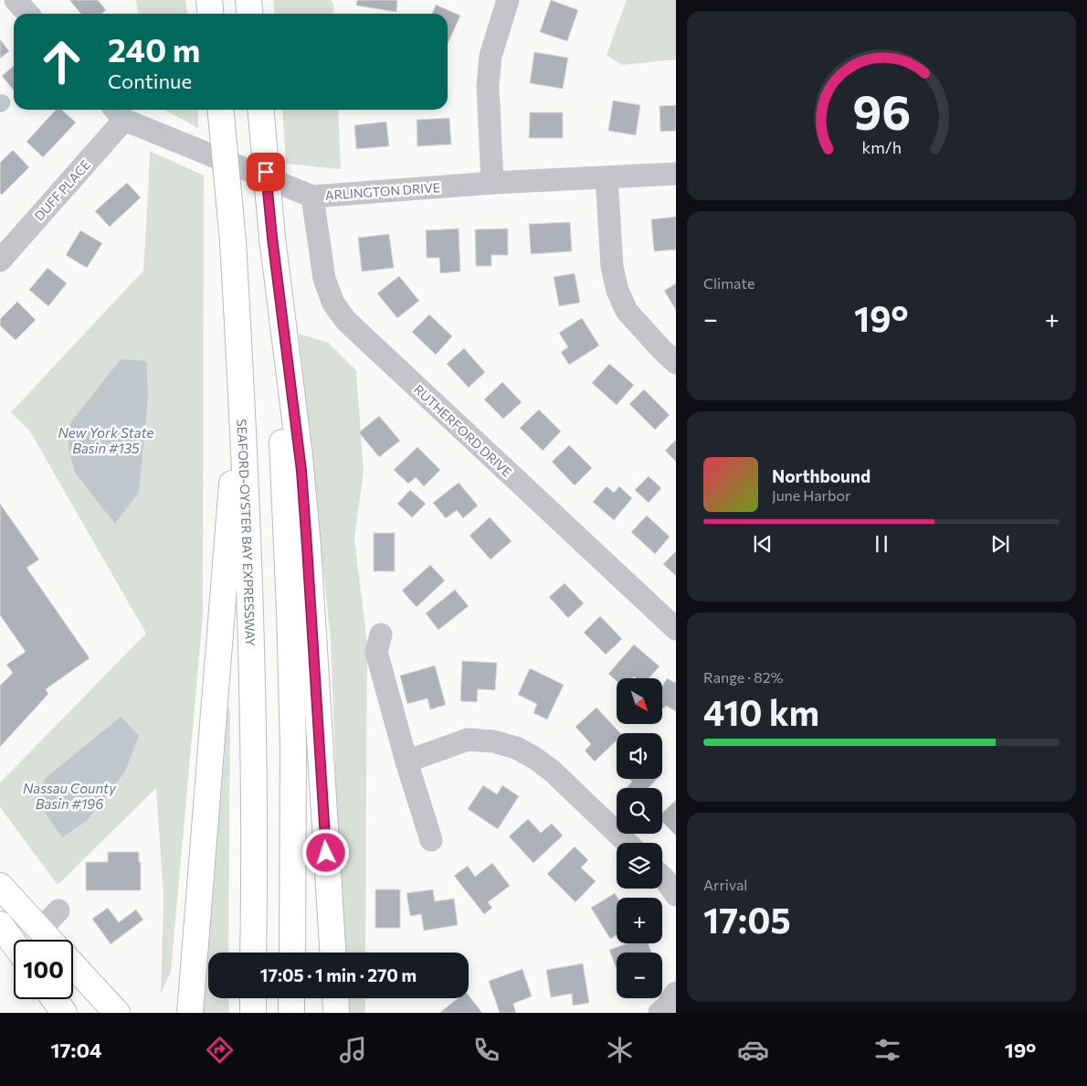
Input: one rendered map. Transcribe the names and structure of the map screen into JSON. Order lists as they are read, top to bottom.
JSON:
{
  "streets": {
    "main road": ["SEAFORD-OYSTER BAY EXPRESSWAY"],
    "street": ["DUFF PLACE", "ARLINGTON DRIVE", "RUTHERFORD DRIVE"]
  },
  "crossings": [
    ["DUFF PLACE", "ARLINGTON DRIVE"],
    ["ARLINGTON DRIVE", "RUTHERFORD DRIVE"]
  ],
  "water": ["New York State Basin #135", "Nassau County Basin #196"],
  "north": "bottom right",
  "page": {
    "turn": ["240 m", "Continue"],
    "tile": [
      "Climate",
      ["Range · 82%", "410 km"],
      ["Arrival", "17:05"]
    ],
    "heat": ["−", "19°", "+"],
    "song": ["Northbound", "June Harbor"],
    "map_buttons": ["+", "−"],
    "limit": "100",
    "trip": "17:05 · 1 min · 270 m",
    "tabs": ["17:04", "19°"],
    "gauge": ["96", "km/h"]
  }
}
